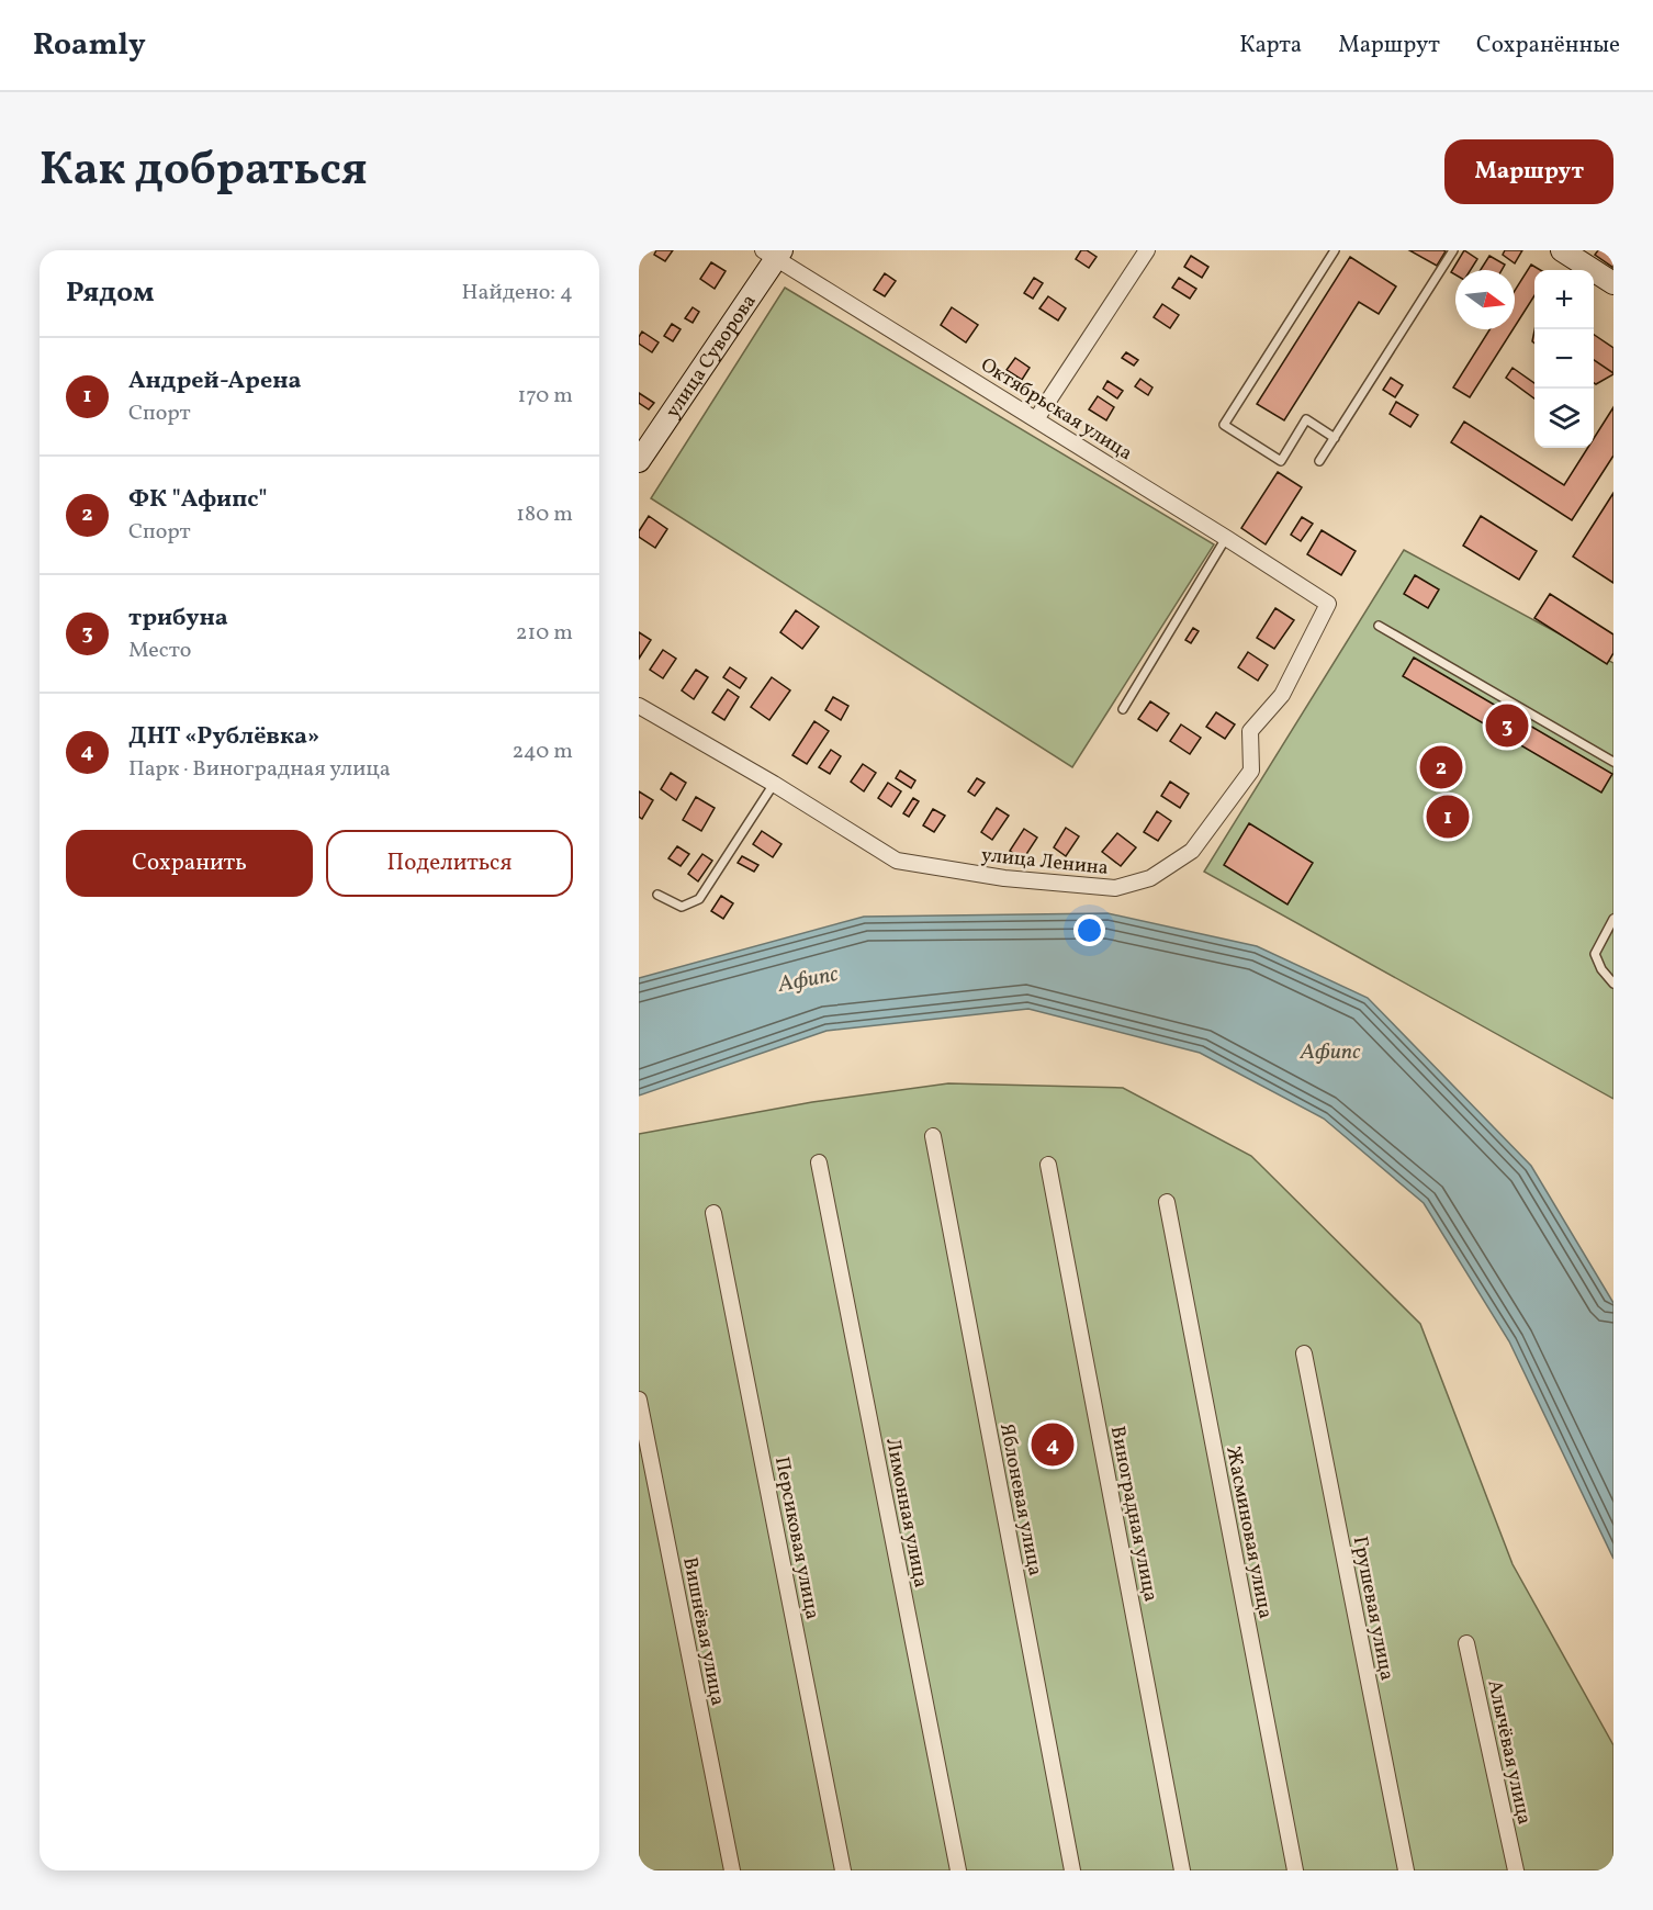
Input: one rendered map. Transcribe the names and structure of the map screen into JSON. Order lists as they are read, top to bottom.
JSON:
{
  "streets": {
    "street": [
      "улица Суворова",
      "Октябрьская улица",
      "улица Ленина",
      "Яблоневая улица",
      "Лимонная улица",
      "Виноградная улица",
      "Жасминовая улица",
      "Персиковая улица",
      "Грушевая улица",
      "Вишнёвая улица",
      "Алычёвая улица"
    ]
  },
  "crossings": [
    ["улица Суворова", "Октябрьская улица"],
    ["Октябрьская улица", "улица Ленина"]
  ],
  "water": ["Афипс"],
  "north": "right",
  "page": {
    "header": "Roamly",
    "nav": ["Карта", "Маршрут", "Сохранённые"],
    "title": "Как добраться",
    "buttons": [
      "Маршрут",
      ["Сохранить", "Поделиться"]
    ],
    "heading": ["Рядом", "Найдено: 4"],
    "map_buttons": ["+", "−"],
    "list": [
      {
        "mark": "1",
        "name": "Андрей-Арена",
        "note": "Спорт",
        "value": "170 m"
      },
      {
        "mark": "2",
        "name": "ФК \"Афипс\"",
        "note": "Спорт",
        "value": "180 m"
      },
      {
        "mark": "3",
        "name": "трибуна",
        "note": "Место",
        "value": "210 m"
      },
      {
        "mark": "4",
        "name": "ДНТ «Рублёвка»",
        "note": "Парк · Виноградная улица",
        "value": "240 m"
      }
    ],
    "pins": [
      "3",
      "2",
      "1",
      "4"
    ]
  }
}
